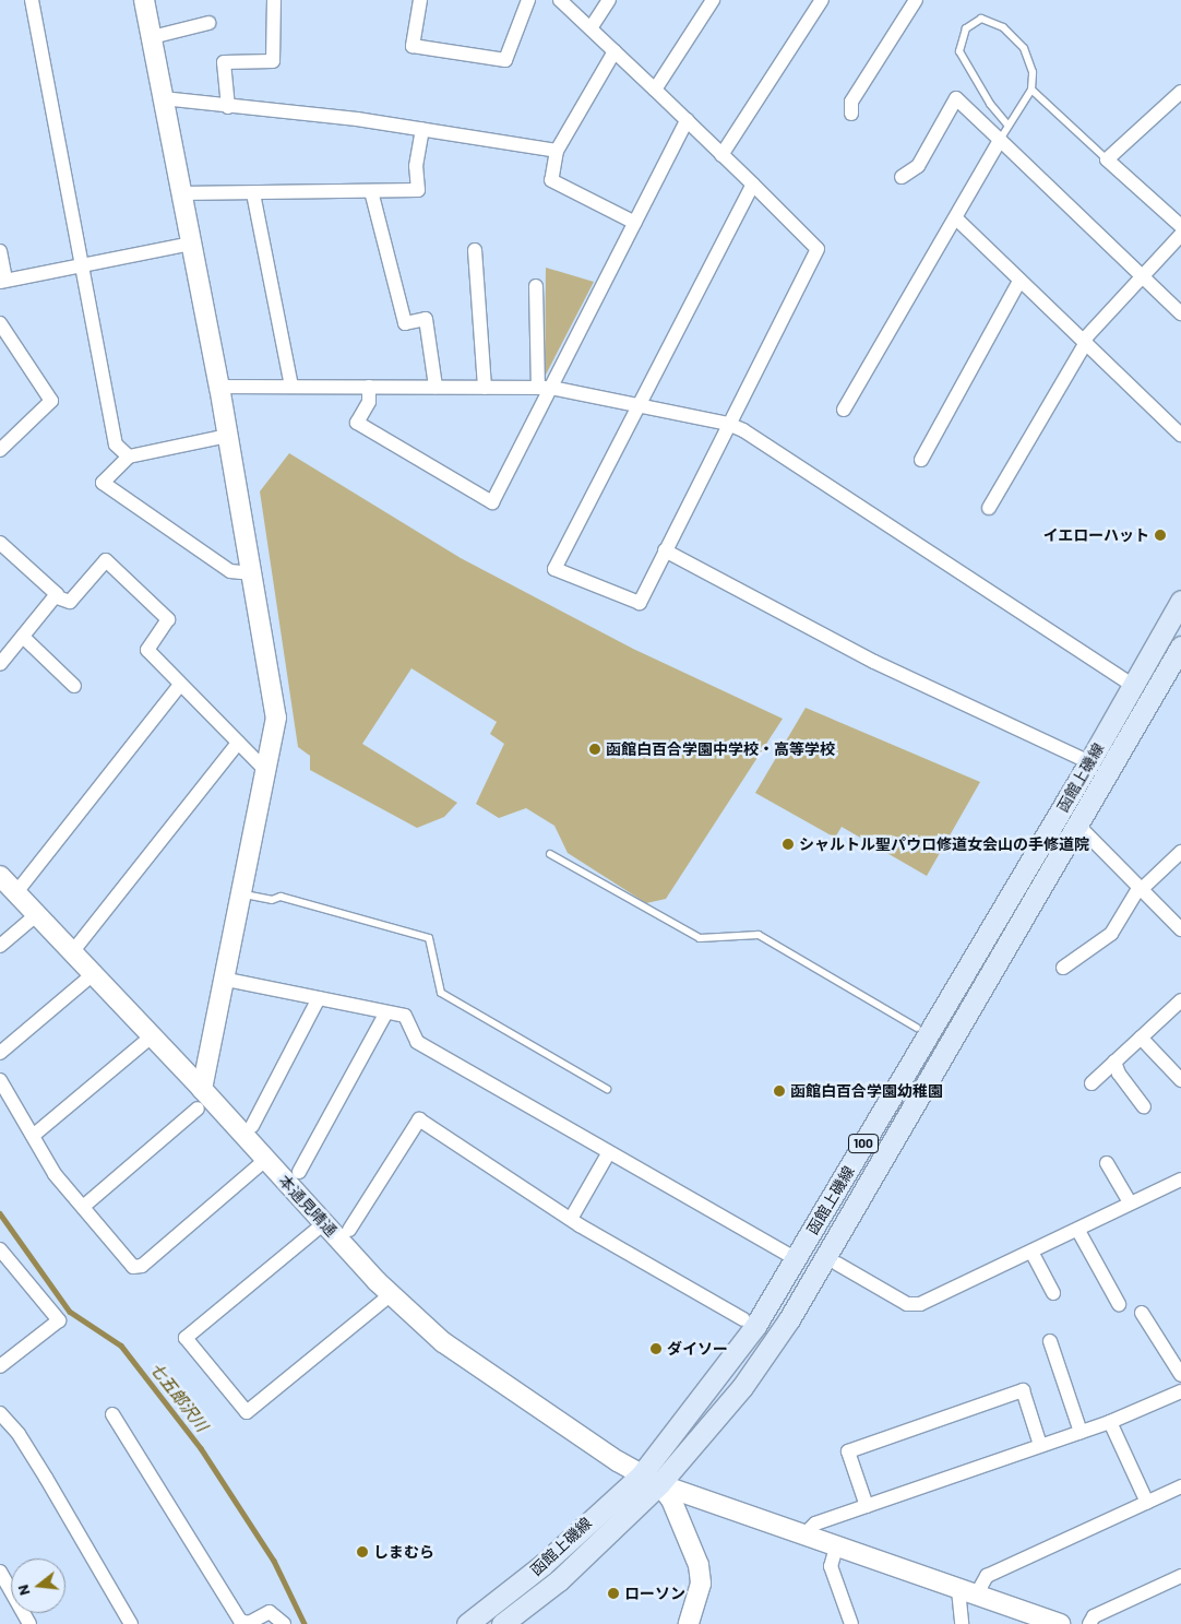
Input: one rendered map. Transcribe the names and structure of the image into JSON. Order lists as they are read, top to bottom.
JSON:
{
  "streets": {
    "main road": ["函館上磯線", "100"],
    "street": ["本通見晴通"]
  },
  "crossings": [
    ["函館上磯線", "本通見晴通"]
  ],
  "water": ["七五郎沢川"],
  "places": [
    "イエローハット",
    "函館白百合学園中学校・高等学校",
    "シャルトル聖パウロ修道女会山の手修道院",
    "函館白百合学園幼稚園",
    "ダイソー",
    "しまむら",
    "ローソン"
  ],
  "north": "left"
}
